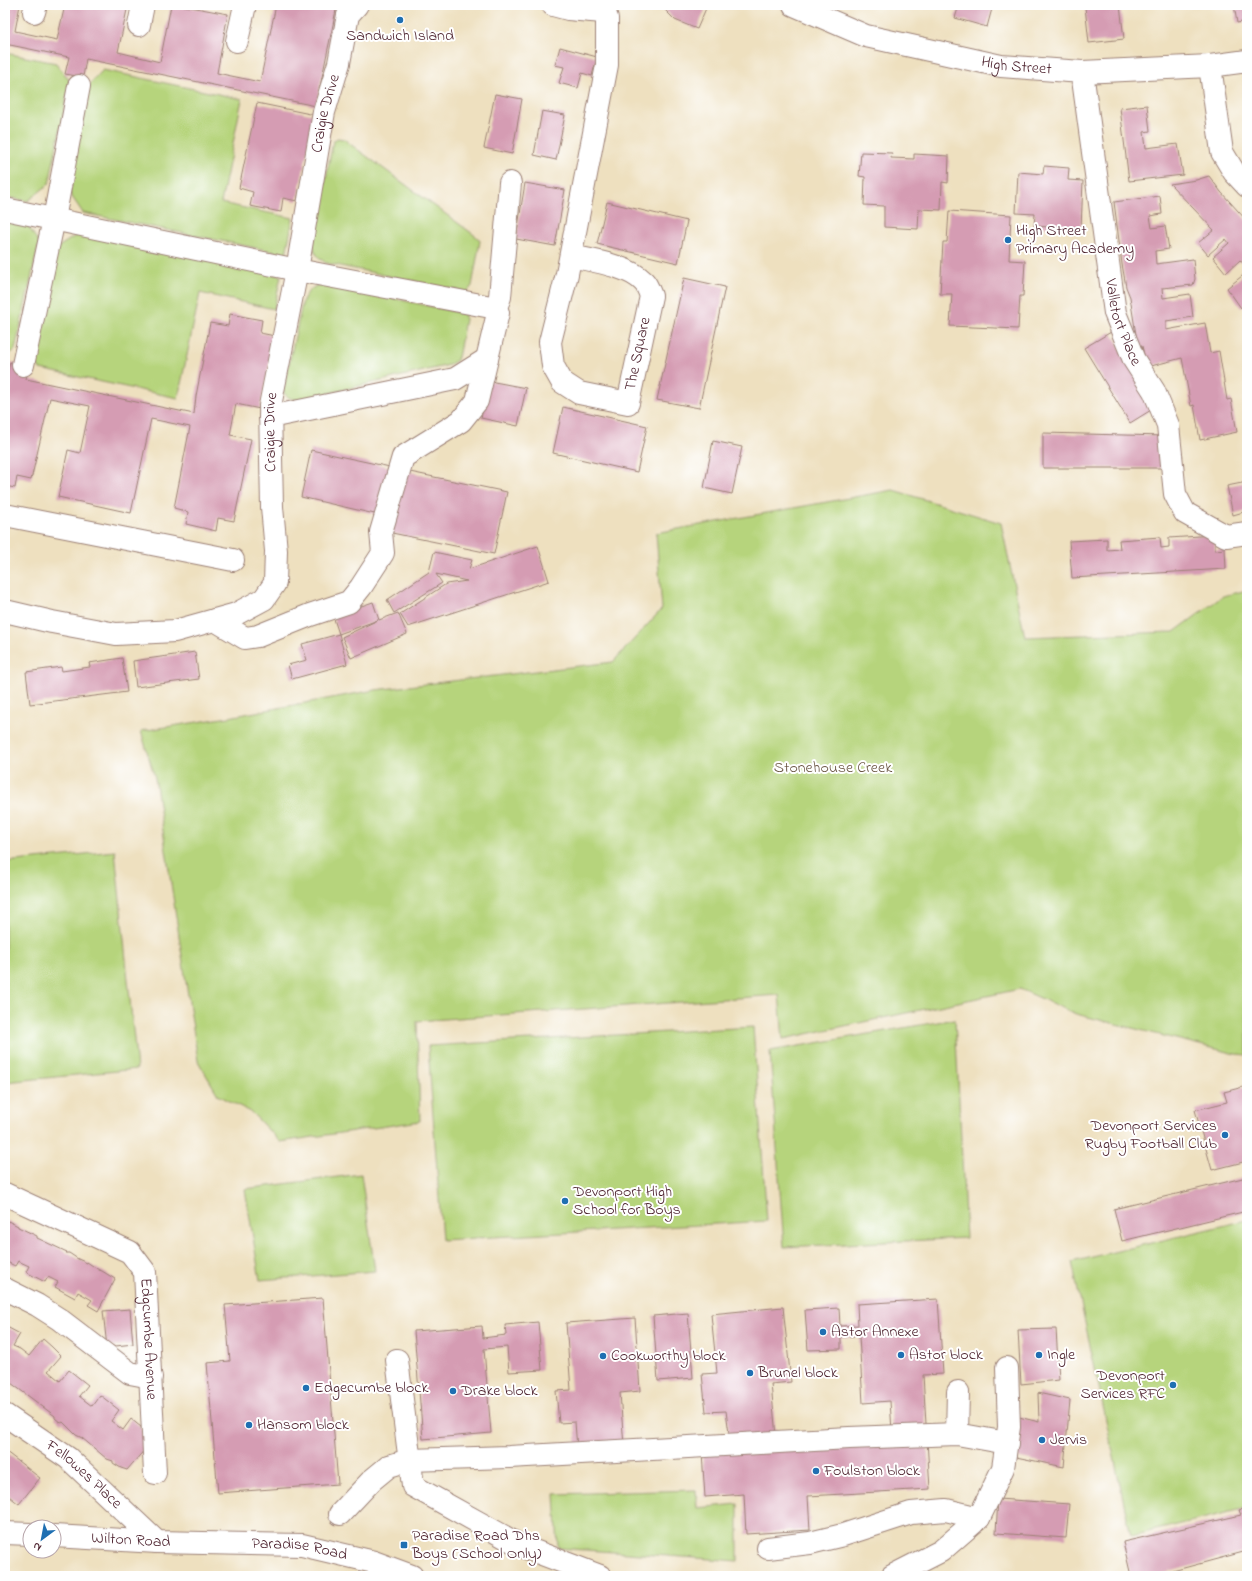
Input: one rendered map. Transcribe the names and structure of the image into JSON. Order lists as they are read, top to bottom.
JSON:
{
  "streets": {
    "street": [
      "High Street",
      "Craigie Drive",
      "Valletort Place",
      "The Square",
      "Edgcumbe Avenue",
      "Fellowes Place",
      "Wilton Road",
      "Paradise Road"
    ]
  },
  "crossings": [
    ["High Street", "Valletort Place"],
    ["Fellowes Place", "Wilton Road"],
    ["Wilton Road", "Paradise Road"]
  ],
  "parks": ["Stonehouse Creek"],
  "places": {
    "other": [
      "Sandwich Island",
      "High Street Primary Academy",
      "Devonport Services Rugby Football Club",
      "Devonport High School for Boys",
      "Astor Annexe",
      "Astor block",
      "Ingle",
      "Cookworthy block",
      "Brunel block",
      "Devonport Services RFC",
      "Edgecumbe block",
      "Drake block",
      "Hansom block",
      "Jervis",
      "Foulston block"
    ],
    "transit": ["Paradise Road Dhs Boys (School Only)"]
  },
  "north": "bottom left"
}
